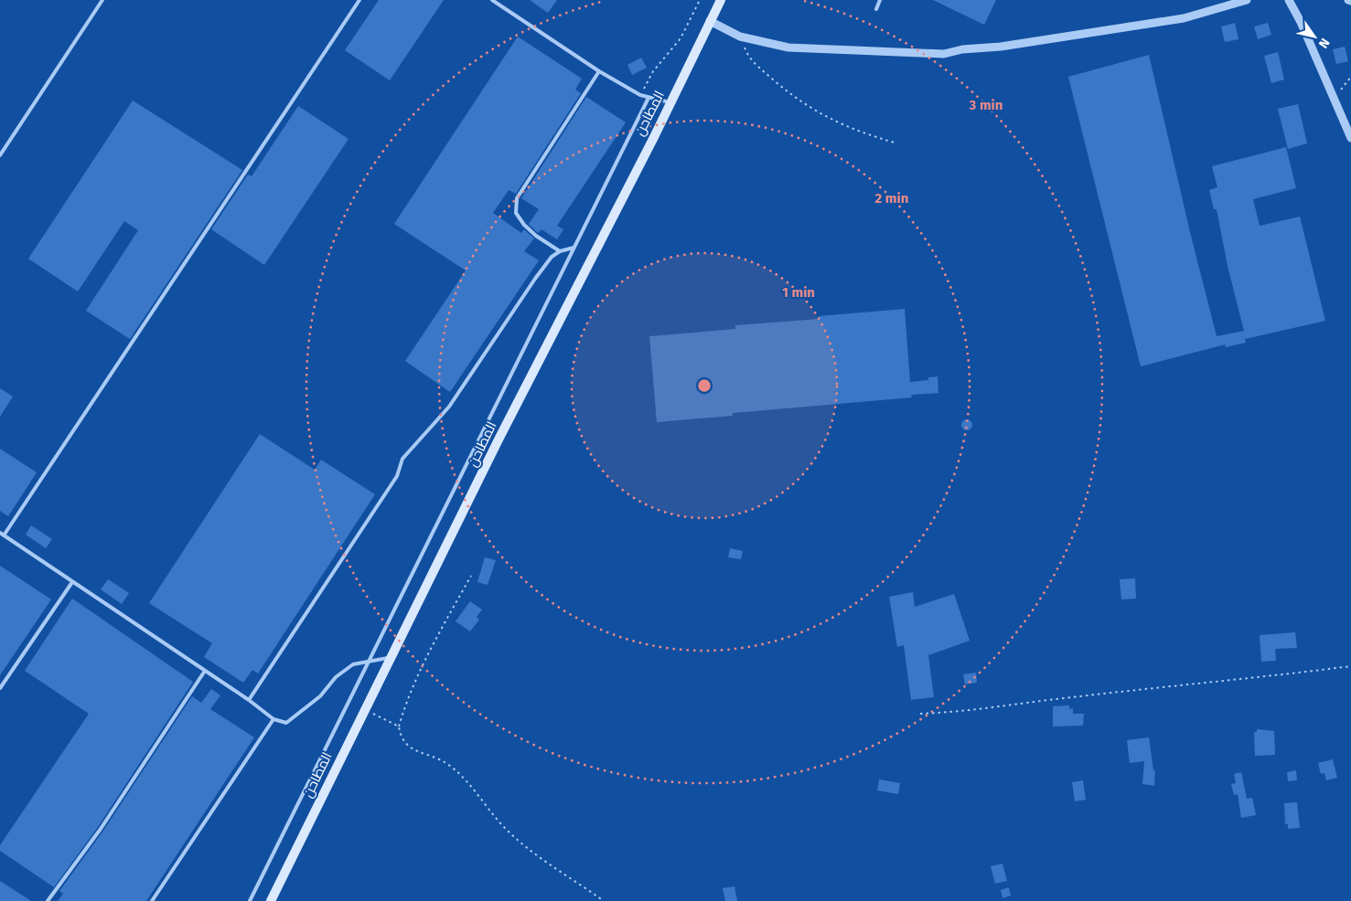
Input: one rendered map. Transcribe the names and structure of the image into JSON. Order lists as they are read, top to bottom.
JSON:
{
  "streets": {
    "main road": ["المطاحن"]
  },
  "north": "bottom right",
  "rings": ["3 min", "2 min", "1 min"]
}
